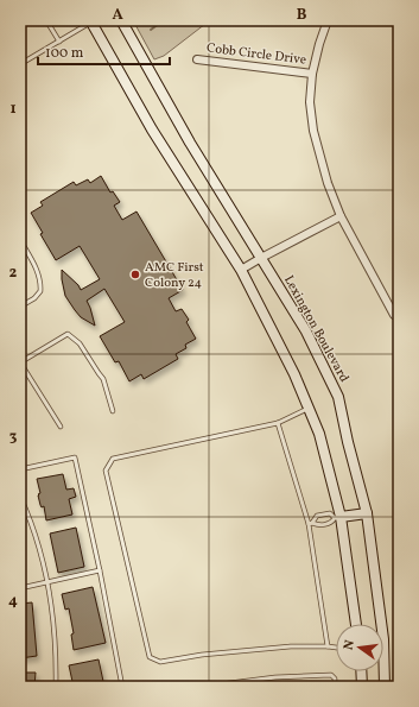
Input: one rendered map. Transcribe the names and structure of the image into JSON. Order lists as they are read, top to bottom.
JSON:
{
  "streets": {
    "main road": ["Lexington Boulevard"],
    "street": ["Cobb Circle Drive"]
  },
  "places": ["AMC First Colony 24"],
  "scale_bar": "100 m",
  "north": "left",
  "grid": {
    "columns": ["A", "B"],
    "rows": [
      "1",
      "2",
      "3",
      "4"
    ]
  }
}
